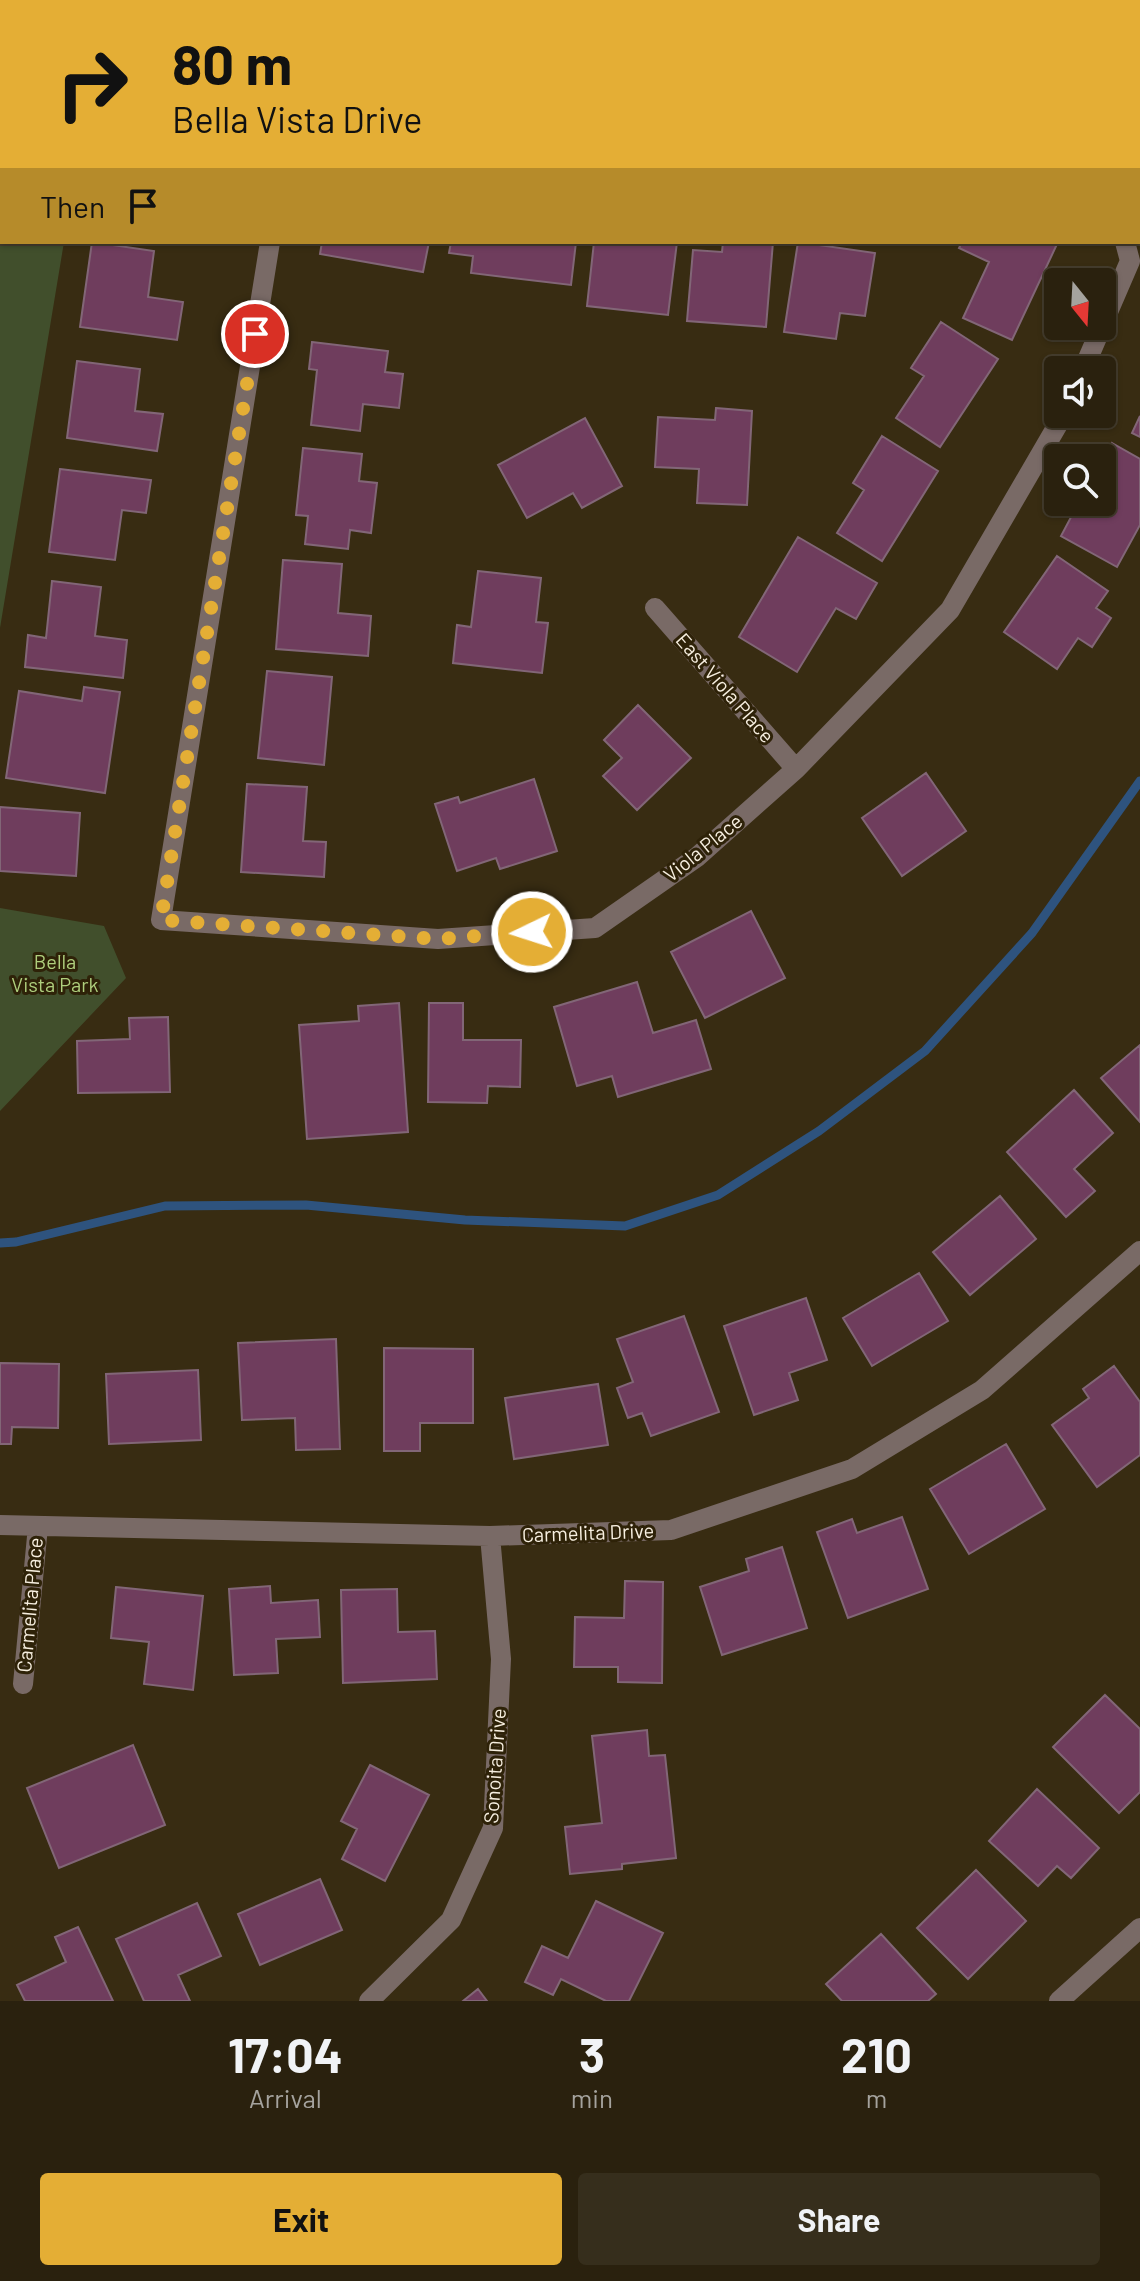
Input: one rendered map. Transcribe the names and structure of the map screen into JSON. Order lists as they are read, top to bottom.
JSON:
{
  "streets": {
    "street": [
      "East Viola Place",
      "Viola Place",
      "Carmelita Drive",
      "Carmelita Place",
      "Sonoita Drive"
    ]
  },
  "crossings": [
    ["East Viola Place", "Viola Place"],
    ["Carmelita Drive", "Carmelita Place"],
    ["Carmelita Drive", "Sonoita Drive"]
  ],
  "parks": ["Bella Vista Park"],
  "north": "bottom",
  "page": {
    "turn": ["80 m", "Bella Vista Drive"],
    "then": "Then",
    "eta": [
      "17:04",
      "Arrival",
      "3",
      "min",
      "210",
      "m"
    ],
    "buttons": ["Exit", "Share"]
  }
}
